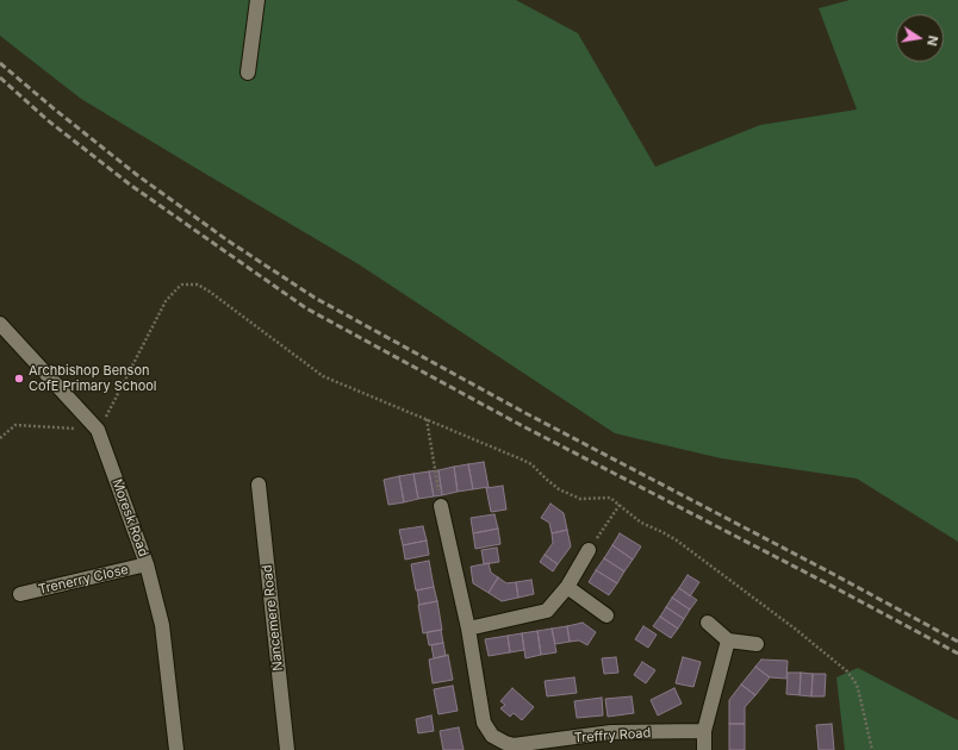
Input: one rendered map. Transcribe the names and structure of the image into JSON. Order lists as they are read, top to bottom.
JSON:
{
  "streets": {
    "street": [
      "Moresk Road",
      "Trenerry Close",
      "Nancemere Road",
      "Treffry Road"
    ]
  },
  "crossings": [
    ["Moresk Road", "Trenerry Close"]
  ],
  "places": ["Archbishop Benson CofE Primary School"],
  "north": "right"
}
